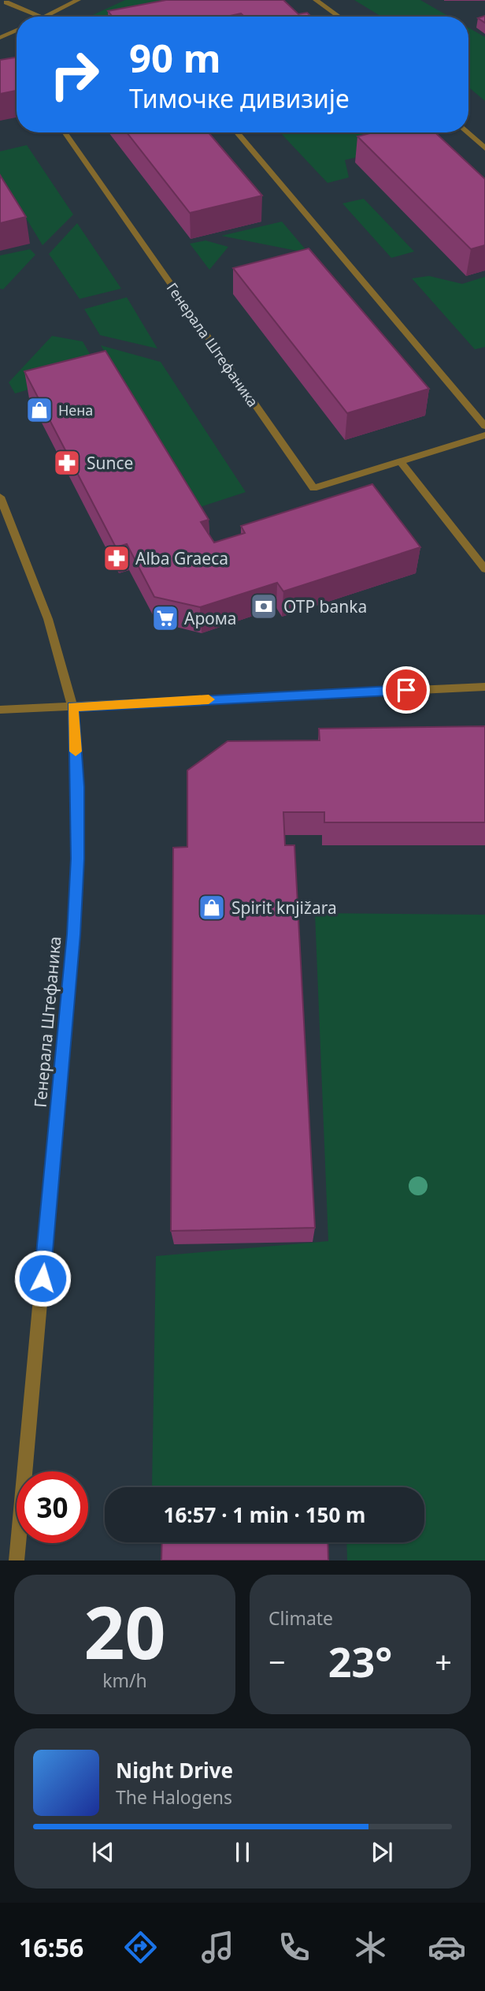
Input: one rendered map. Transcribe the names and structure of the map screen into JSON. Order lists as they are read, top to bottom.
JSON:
{
  "streets": {
    "street": ["Генерала Штефаника"]
  },
  "places": {
    "shop": ["Нена", "Spirit knjižara"],
    "pharmacy": ["Sunce", "Alba Graeca"],
    "bank": ["OTP banka"],
    "supermarket": ["Арома"]
  },
  "page": {
    "turn": ["90 m", "Тимочке дивизије"],
    "limit": "30",
    "trip": "16:57 · 1 min · 150 m",
    "tile": [
      ["20", "km/h"],
      "Climate"
    ],
    "heat": ["−", "23°", "+"],
    "song": ["Night Drive", "The Halogens"],
    "tabs": "16:56"
  }
}
